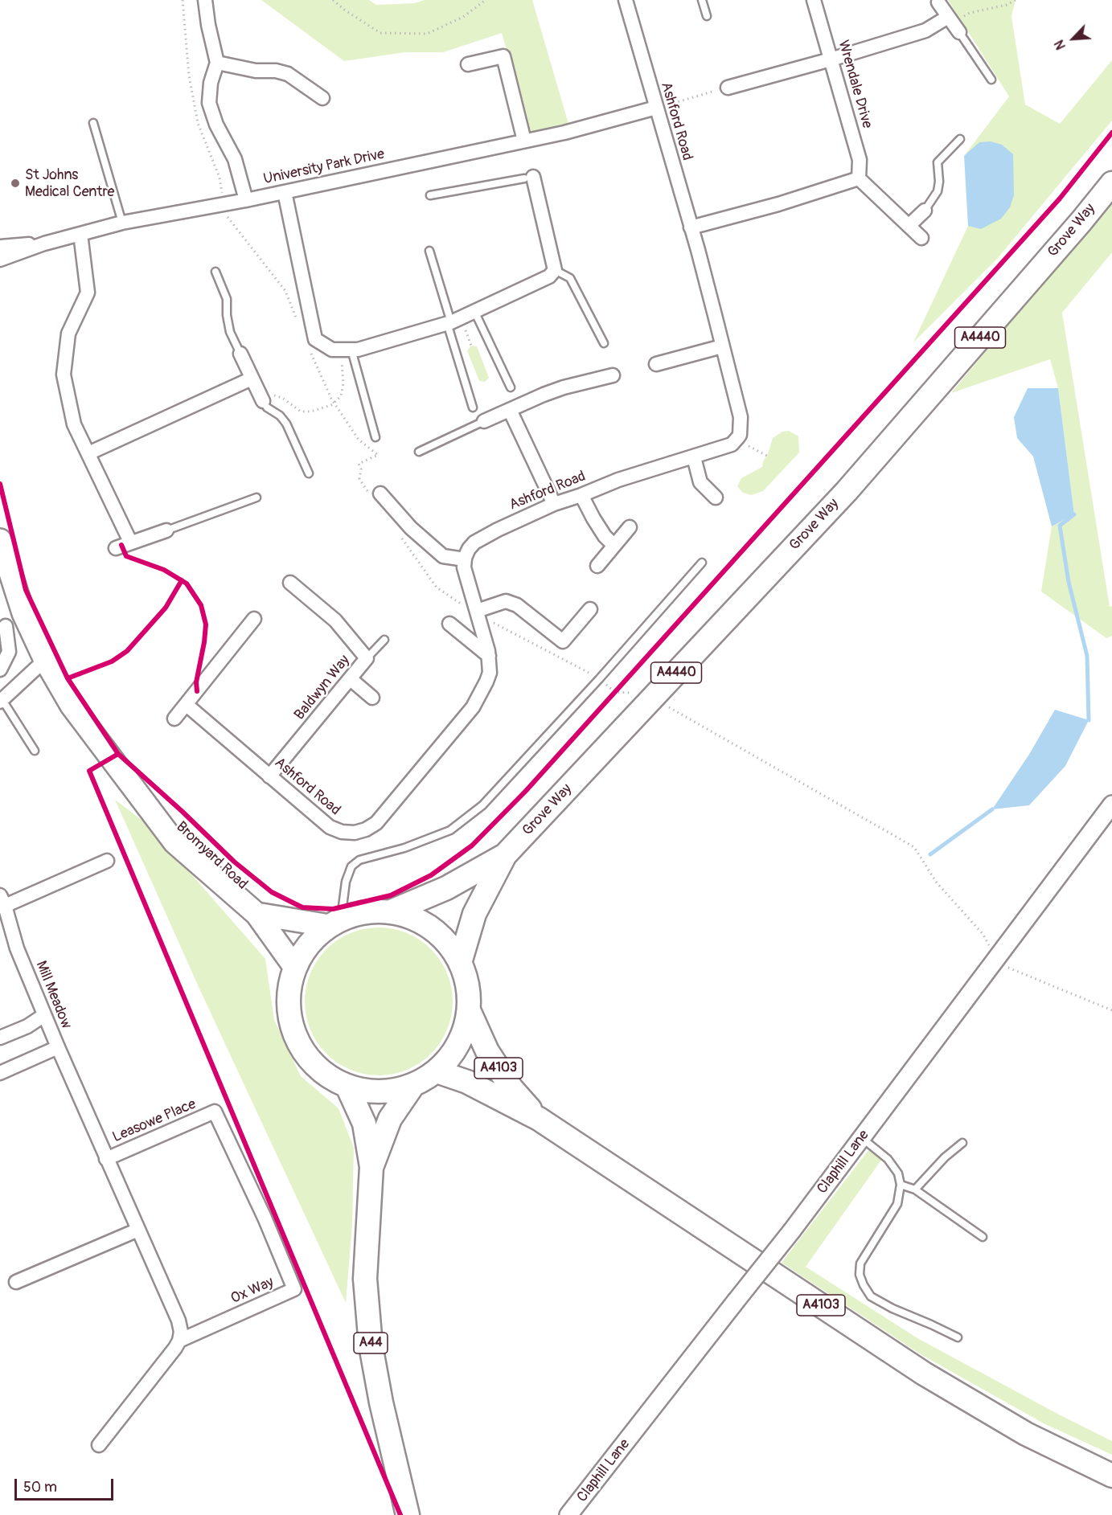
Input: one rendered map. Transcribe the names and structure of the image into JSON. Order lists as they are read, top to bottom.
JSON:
{
  "streets": {
    "highway": [
      "Grove Way",
      "A4440",
      "A4103",
      "A44"
    ],
    "main road": ["Bromyard Road"],
    "street": [
      "Wrendale Drive",
      "Ashford Road",
      "University Park Drive",
      "Baldwyn Way",
      "Mill Meadow",
      "Leasowe Place",
      "Claphill Lane",
      "Ox Way"
    ]
  },
  "crossings": [
    ["Ashford Road", "University Park Drive"],
    ["Ashford Road", "Baldwyn Way"],
    ["Leasowe Place", "Ox Way"]
  ],
  "places": ["St Johns Medical Centre"],
  "scale_bar": "50 m",
  "north": "bottom left"
}
